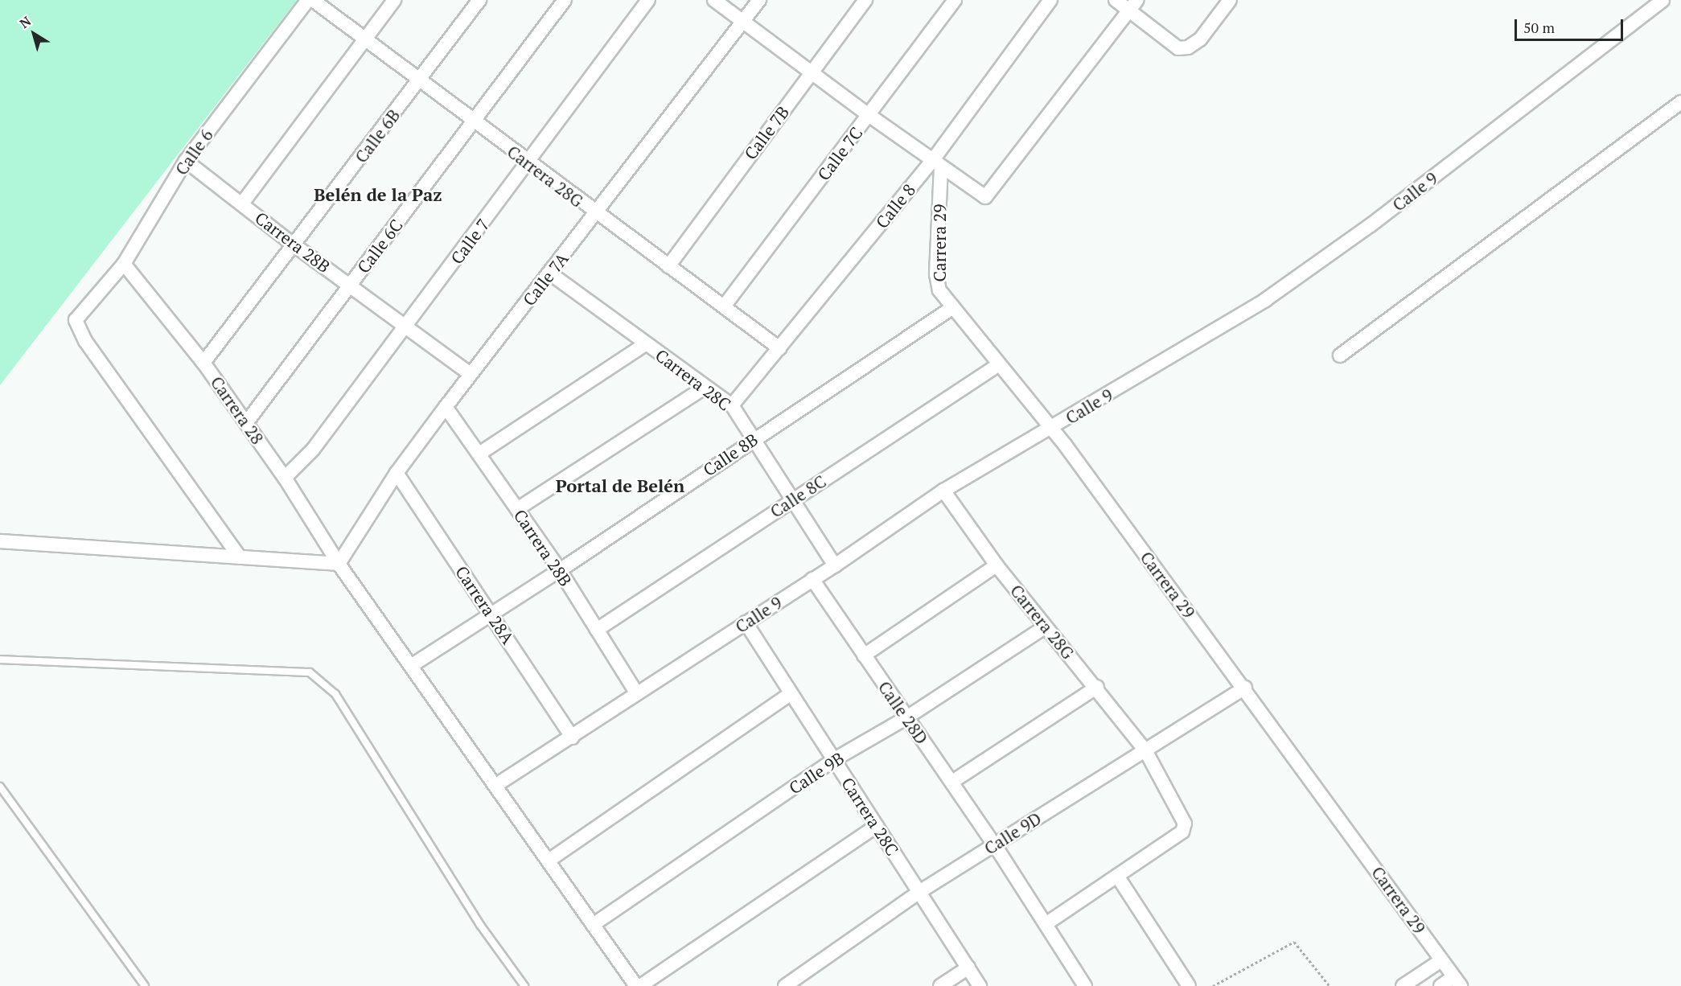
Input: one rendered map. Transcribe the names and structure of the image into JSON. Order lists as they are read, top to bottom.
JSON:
{
  "streets": {
    "street": [
      "Calle 7B",
      "Calle 6B",
      "Calle 6",
      "Calle 7C",
      "Carrera 28G",
      "Calle 9",
      "Calle 8",
      "Calle 7",
      "Carrera 28B",
      "Carrera 29",
      "Calle 6C",
      "Calle 7A",
      "Carrera 28C",
      "Carrera 28",
      "Calle 8B",
      "Calle 8C",
      "Carrera 28A",
      "Calle 28D",
      "Calle 9B",
      "Calle 9D"
    ]
  },
  "crossings": [
    ["Calle 7B", "Carrera 28G"],
    ["Calle 6B", "Carrera 28G"],
    ["Calle 6B", "Carrera 28B"],
    ["Calle 6B", "Carrera 28"],
    ["Calle 6", "Carrera 28B"],
    ["Calle 6", "Carrera 28"],
    ["Calle 7C", "Carrera 28G"],
    ["Carrera 28G", "Calle 9"],
    ["Carrera 28G", "Calle 8"],
    ["Carrera 28G", "Calle 7"],
    ["Carrera 28G", "Calle 6C"],
    ["Carrera 28G", "Calle 7A"],
    ["Carrera 28G", "Calle 28D"],
    ["Carrera 28G", "Calle 9B"],
    ["Carrera 28G", "Calle 9D"],
    ["Calle 9", "Carrera 28B"],
    ["Calle 9", "Carrera 29"],
    ["Calle 9", "Carrera 28C"],
    ["Calle 9", "Carrera 28"],
    ["Calle 9", "Carrera 28A"],
    ["Calle 9", "Calle 28D"],
    ["Calle 8", "Carrera 29"],
    ["Calle 8", "Carrera 28C"],
    ["Calle 7", "Carrera 28B"],
    ["Calle 7", "Carrera 28"],
    ["Carrera 28B", "Calle 6C"],
    ["Carrera 28B", "Calle 7A"],
    ["Carrera 28B", "Calle 8B"],
    ["Carrera 28B", "Calle 8C"],
    ["Carrera 29", "Calle 8B"],
    ["Carrera 29", "Calle 8C"],
    ["Carrera 29", "Calle 9D"],
    ["Calle 6C", "Carrera 28"],
    ["Calle 7A", "Carrera 28C"],
    ["Calle 7A", "Carrera 28"],
    ["Calle 7A", "Carrera 28A"],
    ["Carrera 28C", "Calle 8B"],
    ["Carrera 28C", "Calle 8C"],
    ["Carrera 28C", "Calle 9B"],
    ["Carrera 28C", "Calle 9D"],
    ["Carrera 28", "Calle 8B"],
    ["Carrera 28", "Calle 9B"],
    ["Calle 8B", "Carrera 28A"],
    ["Calle 28D", "Calle 9B"],
    ["Calle 28D", "Calle 9D"]
  ],
  "districts": ["Belén de la Paz", "Portal de Belén"],
  "scale_bar": "50 m",
  "north": "top left"
}
